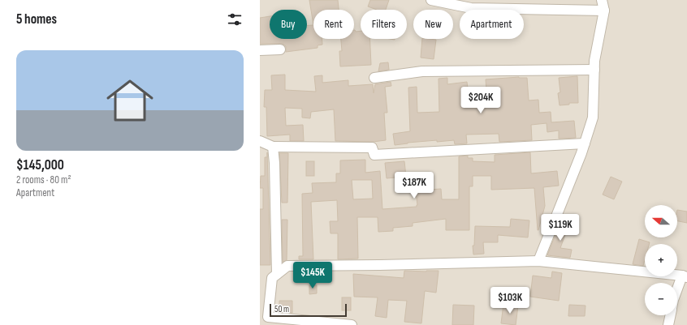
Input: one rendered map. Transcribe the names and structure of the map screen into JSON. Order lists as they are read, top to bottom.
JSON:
{
  "scale_bar": "50 m",
  "north": "left",
  "page": {
    "heading": "5 homes",
    "chip": [
      "Buy",
      "Rent",
      "Filters",
      "New",
      "Apartment"
    ],
    "list": [
      {
        "name": "$145,000",
        "note": "2 rooms · 80 m² · Apartment"
      }
    ],
    "price": [
      "$204K",
      "$187K",
      "$119K",
      "$145K",
      "$103K"
    ],
    "map_buttons": ["+", "−"],
    "scale": "50 m"
  }
}
